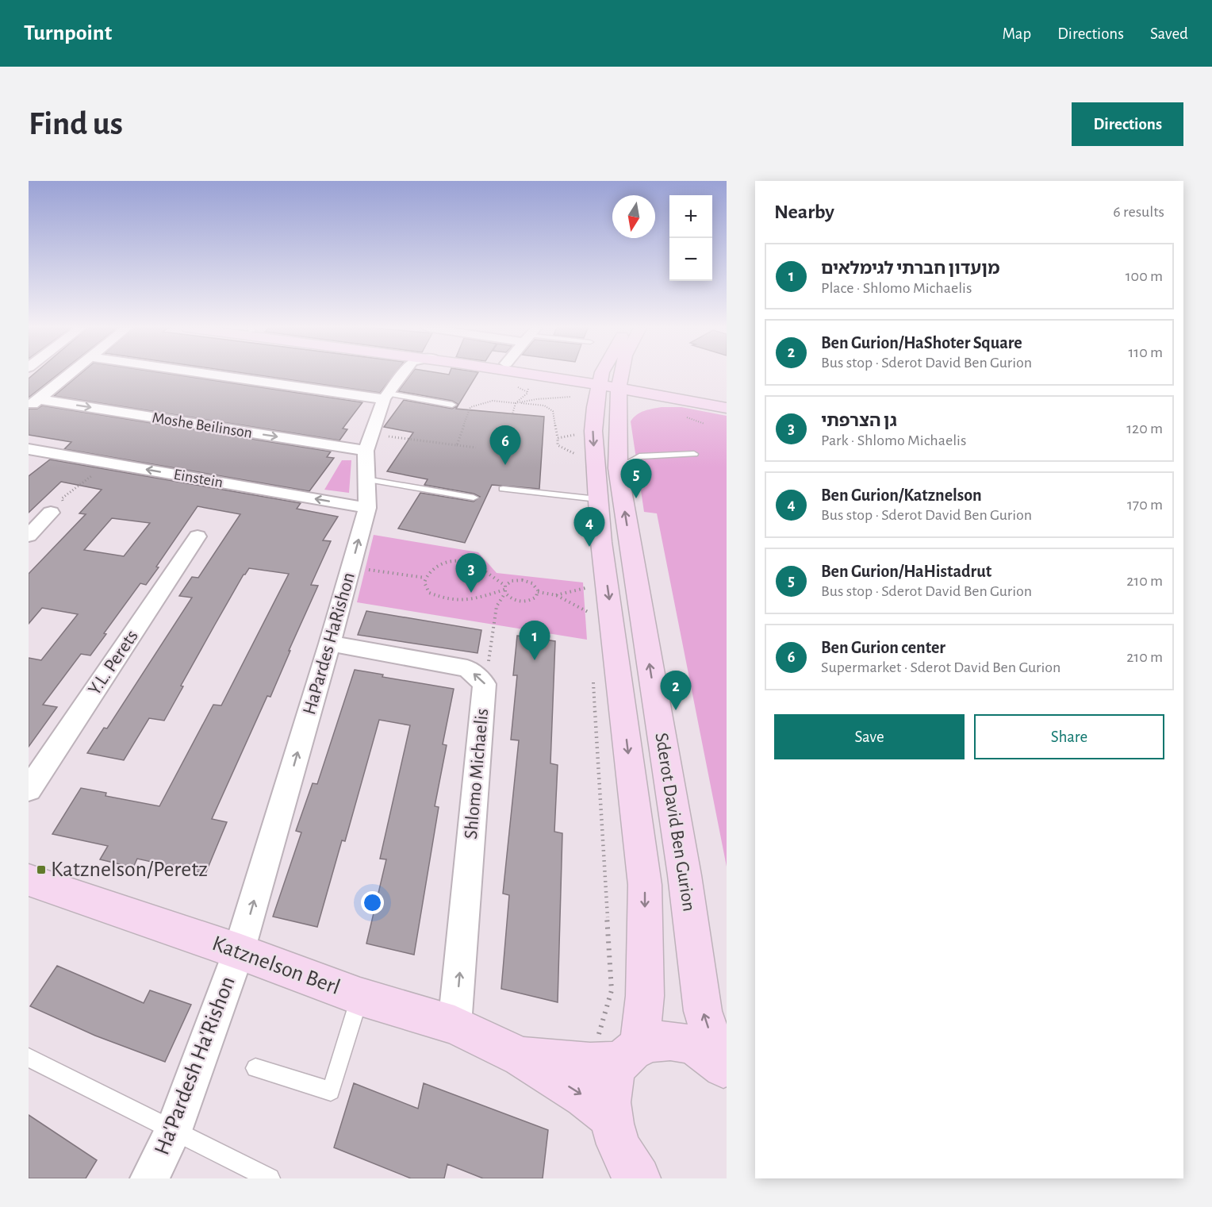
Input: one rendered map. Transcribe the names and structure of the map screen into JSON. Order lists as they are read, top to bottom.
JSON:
{
  "streets": {
    "street": [
      "Moshe Beilinson",
      "Einstein",
      "HaPardes HaRishon",
      "Y.L. Perets",
      "Shlomo Michaelis",
      "Sderot David Ben Gurion",
      "Katznelson Berl",
      "Ha'Pardesh Ha'Rishon"
    ]
  },
  "crossings": [
    ["Moshe Beilinson", "HaPardes HaRishon"],
    ["Einstein", "HaPardes HaRishon"],
    ["HaPardes HaRishon", "Shlomo Michaelis"],
    ["HaPardes HaRishon", "Katznelson Berl"],
    ["HaPardes HaRishon", "Ha'Pardesh Ha'Rishon"],
    ["Shlomo Michaelis", "Katznelson Berl"],
    ["Sderot David Ben Gurion", "Katznelson Berl"],
    ["Katznelson Berl", "Ha'Pardesh Ha'Rishon"]
  ],
  "one_way": ["HaPardes HaRishon"],
  "places": {
    "transit": ["Katznelson/Peretz"]
  },
  "north": "bottom",
  "page": {
    "header": "Turnpoint",
    "nav": ["Map", "Directions", "Saved"],
    "buttons": [
      "Directions",
      ["Save", "Share"]
    ],
    "title": "Find us",
    "heading": ["Nearby", "6 results"],
    "map_buttons": ["+", "−"],
    "list": [
      {
        "mark": "1",
        "name": "מןעדון חברתי לגימלאים",
        "note": "Place · Shlomo Michaelis",
        "value": "100 m"
      },
      {
        "mark": "2",
        "name": "Ben Gurion/HaShoter Square",
        "note": "Bus stop · Sderot David Ben Gurion",
        "value": "110 m"
      },
      {
        "mark": "3",
        "name": "גן הצרפתי",
        "note": "Park · Shlomo Michaelis",
        "value": "120 m"
      },
      {
        "mark": "4",
        "name": "Ben Gurion/Katznelson",
        "note": "Bus stop · Sderot David Ben Gurion",
        "value": "170 m"
      },
      {
        "mark": "5",
        "name": "Ben Gurion/HaHistadrut",
        "note": "Bus stop · Sderot David Ben Gurion",
        "value": "210 m"
      },
      {
        "mark": "6",
        "name": "Ben Gurion center",
        "note": "Supermarket · Sderot David Ben Gurion",
        "value": "210 m"
      }
    ],
    "pins": [
      "6",
      "5",
      "4",
      "3",
      "1",
      "2"
    ]
  }
}
